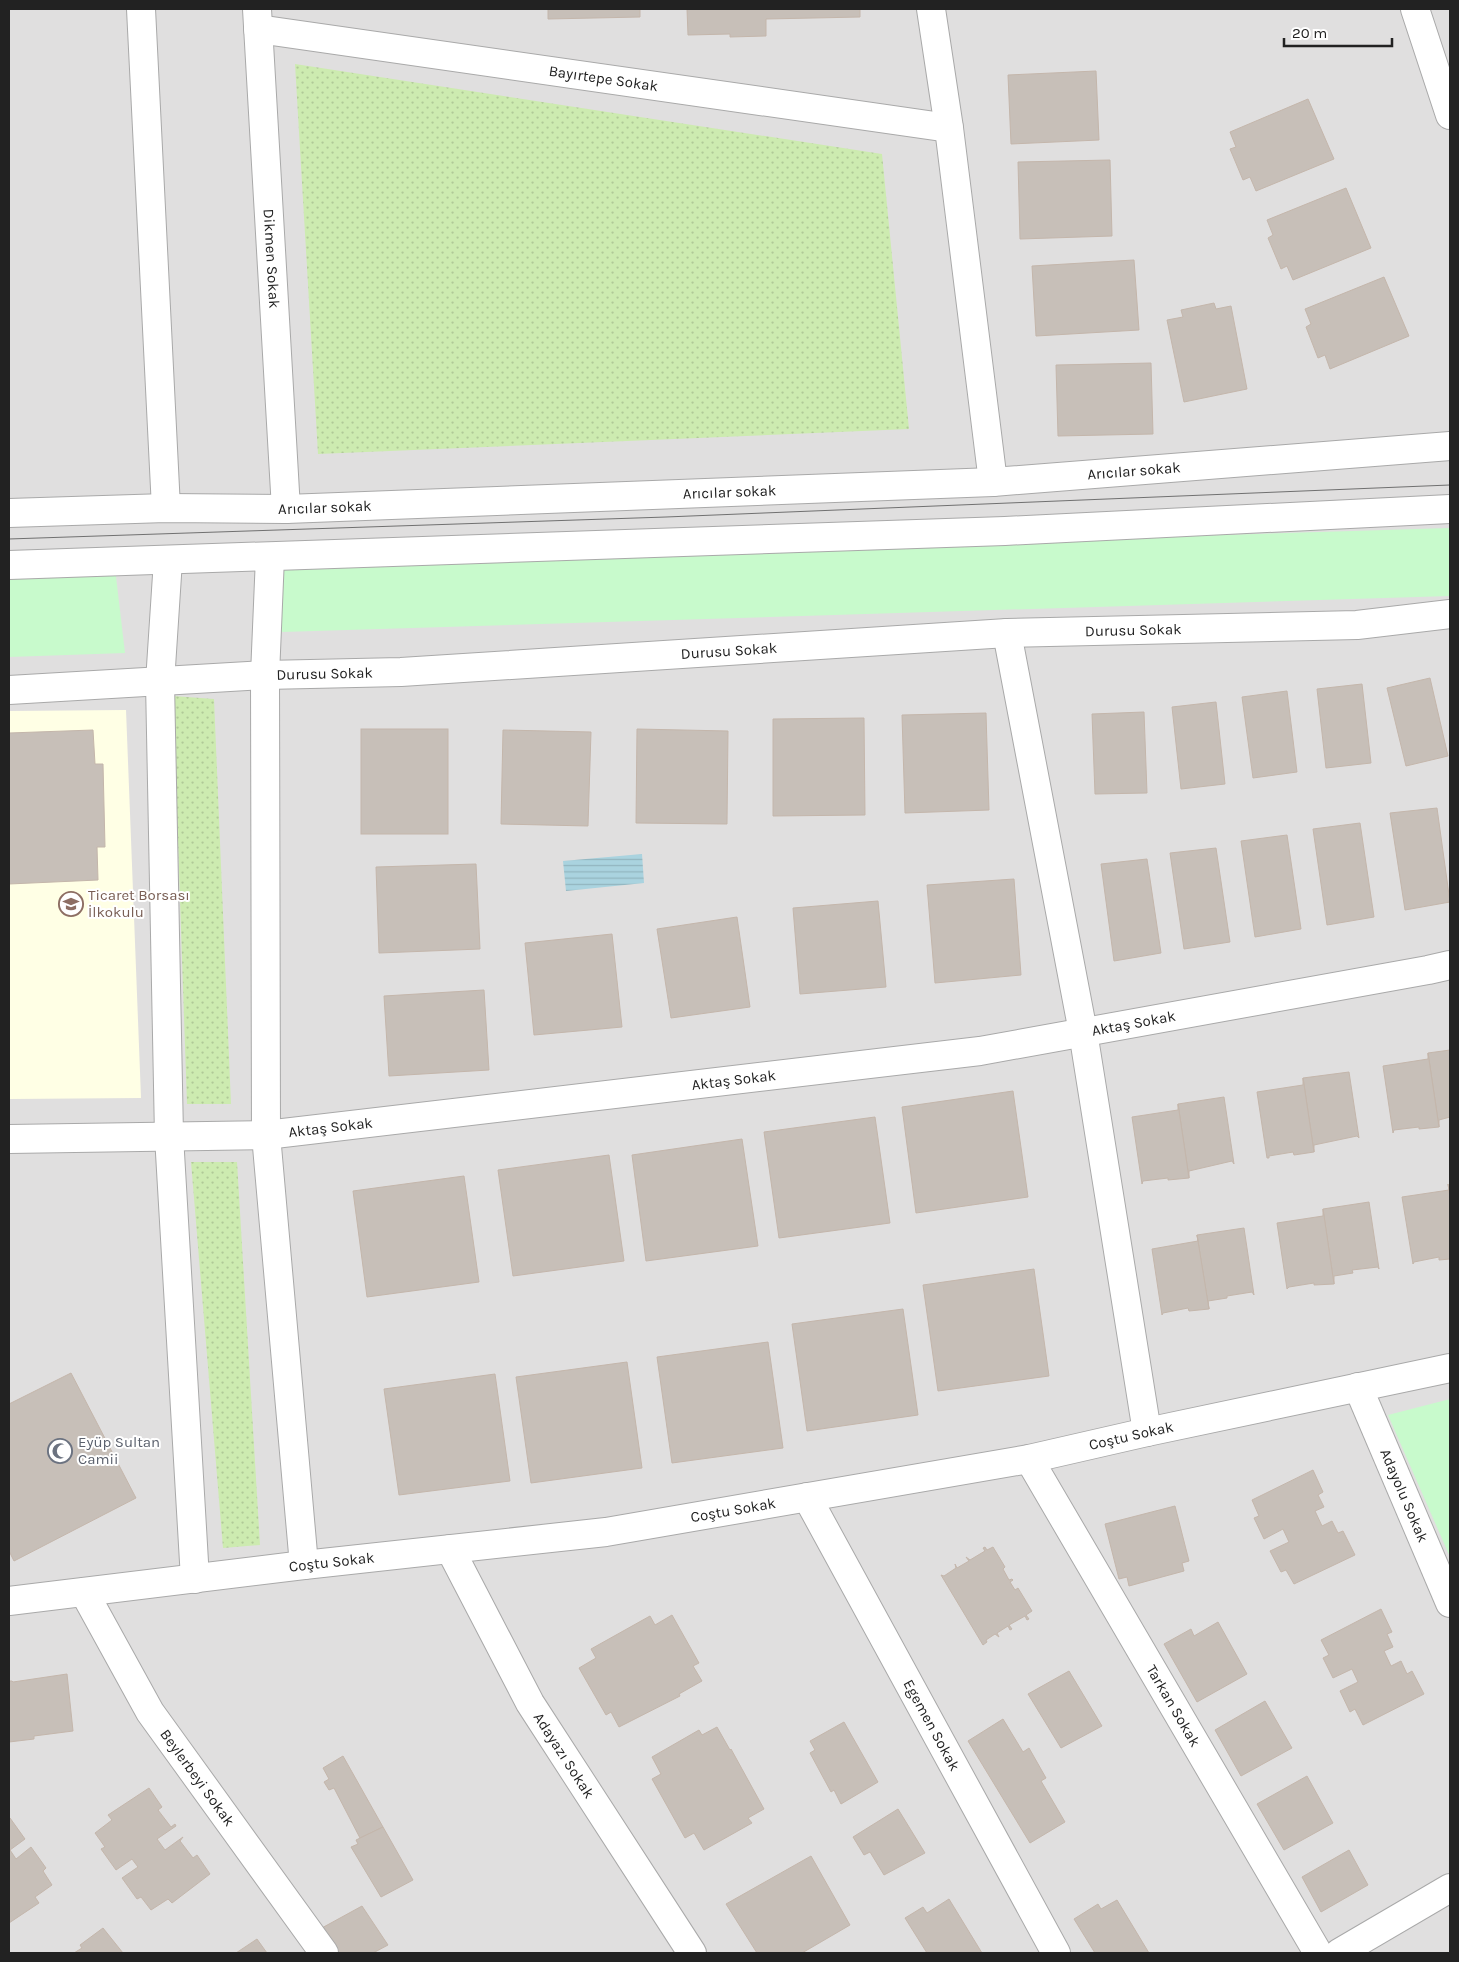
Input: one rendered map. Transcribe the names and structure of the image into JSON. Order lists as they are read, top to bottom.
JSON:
{
  "streets": {
    "street": [
      "Bayırtepe Sokak",
      "Dikmen Sokak",
      "Arıcılar sokak",
      "Durusu Sokak",
      "Aktaş Sokak",
      "Coştu Sokak",
      "Adayolu Sokak",
      "Tarkan Sokak",
      "Egemen Sokak",
      "Adayazı Sokak",
      "Beylerbeyi Sokak"
    ]
  },
  "crossings": [
    ["Bayırtepe Sokak", "Dikmen Sokak"],
    ["Dikmen Sokak", "Arıcılar sokak"],
    ["Coştu Sokak", "Adayolu Sokak"],
    ["Coştu Sokak", "Tarkan Sokak"],
    ["Coştu Sokak", "Egemen Sokak"],
    ["Coştu Sokak", "Adayazı Sokak"],
    ["Coştu Sokak", "Beylerbeyi Sokak"]
  ],
  "places": {
    "school or university": ["Ticaret Borsası İlkokulu"],
    "mosque": ["Eyüp Sultan Camii"]
  },
  "scale_bar": "20 m"
}
